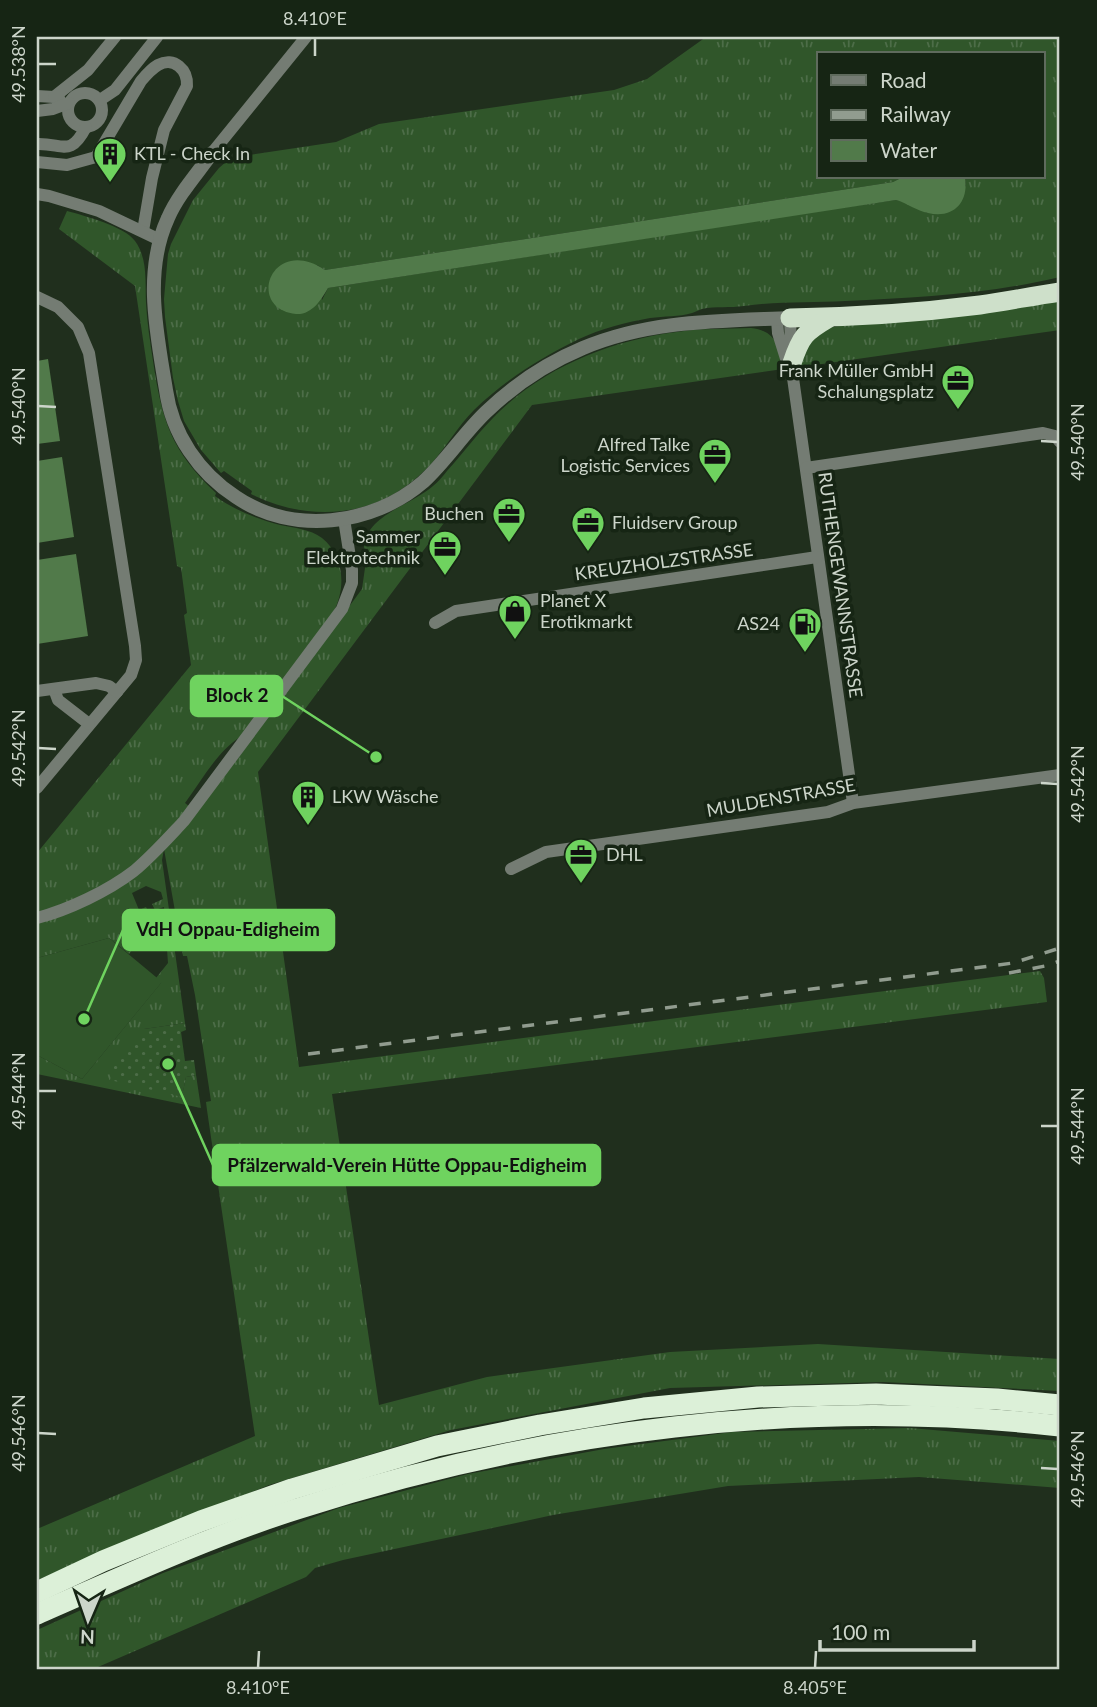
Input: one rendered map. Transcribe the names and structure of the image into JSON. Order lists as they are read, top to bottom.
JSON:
{
  "streets": {
    "street": ["KREUZHOLZSTRASSE", "RUTHENGEWANNSTRASSE", "MULDENSTRASSE"]
  },
  "crossings": [
    ["KREUZHOLZSTRASSE", "RUTHENGEWANNSTRASSE"],
    ["RUTHENGEWANNSTRASSE", "MULDENSTRASSE"]
  ],
  "places": {
    "building": ["KTL - Check In", "LKW Wäsche"],
    "office": [
      "Frank Müller GmbH Schalungsplatz",
      "Alfred Talke Logistic Services",
      "Buchen",
      "Fluidserv Group",
      "Sammer Elektrotechnik",
      "DHL"
    ],
    "shop": ["Planet X Erotikmarkt"],
    "fuel station": ["AS24"],
    "other": ["Block 2", "VdH Oppau-Edigheim", "Pfälzerwald-Verein Hütte Oppau-Edigheim"]
  },
  "legend": ["Road", "Railway", "Water"],
  "scale_bar": "100 m",
  "north": "bottom",
  "coordinates": [
    "8.410°E",
    "49.538°N",
    "49.540°N",
    "49.542°N",
    "49.544°N",
    "49.546°N",
    "8.405°E"
  ]
}
